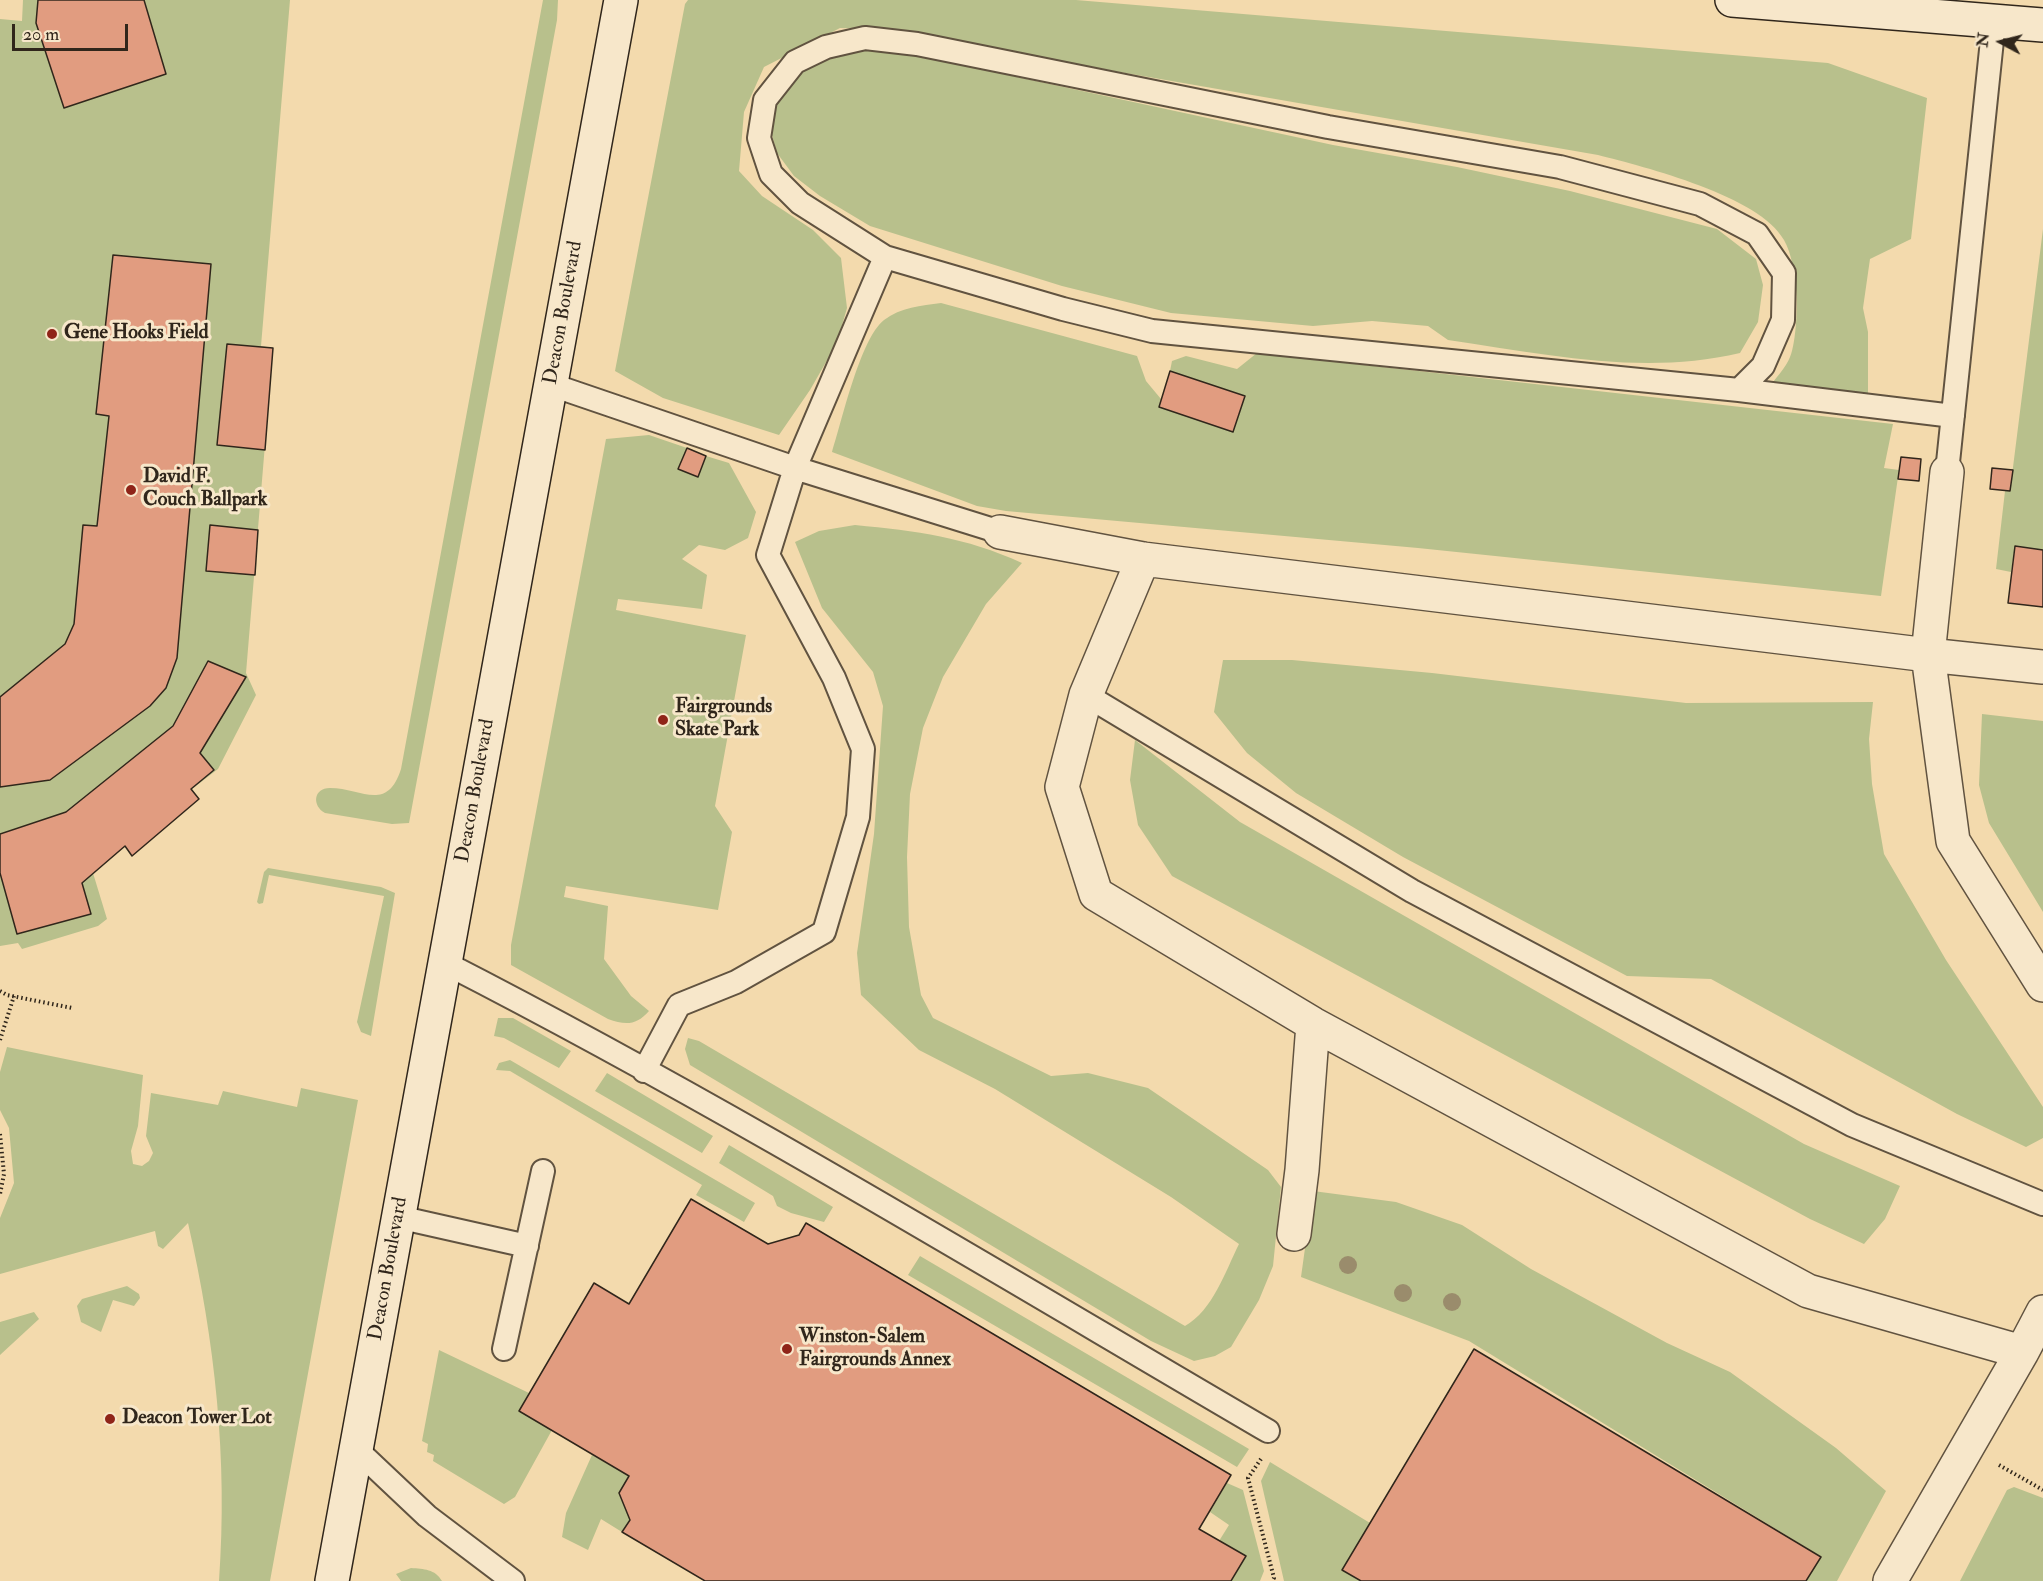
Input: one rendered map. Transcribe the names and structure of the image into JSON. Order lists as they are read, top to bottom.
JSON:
{
  "streets": {
    "street": ["Deacon Boulevard"]
  },
  "places": [
    "Gene Hooks Field",
    "David F. Couch Ballpark",
    "Fairgrounds Skate Park",
    "Winston-Salem Fairgrounds Annex",
    "Deacon Tower Lot"
  ],
  "scale_bar": "20 m",
  "north": "left"
}
